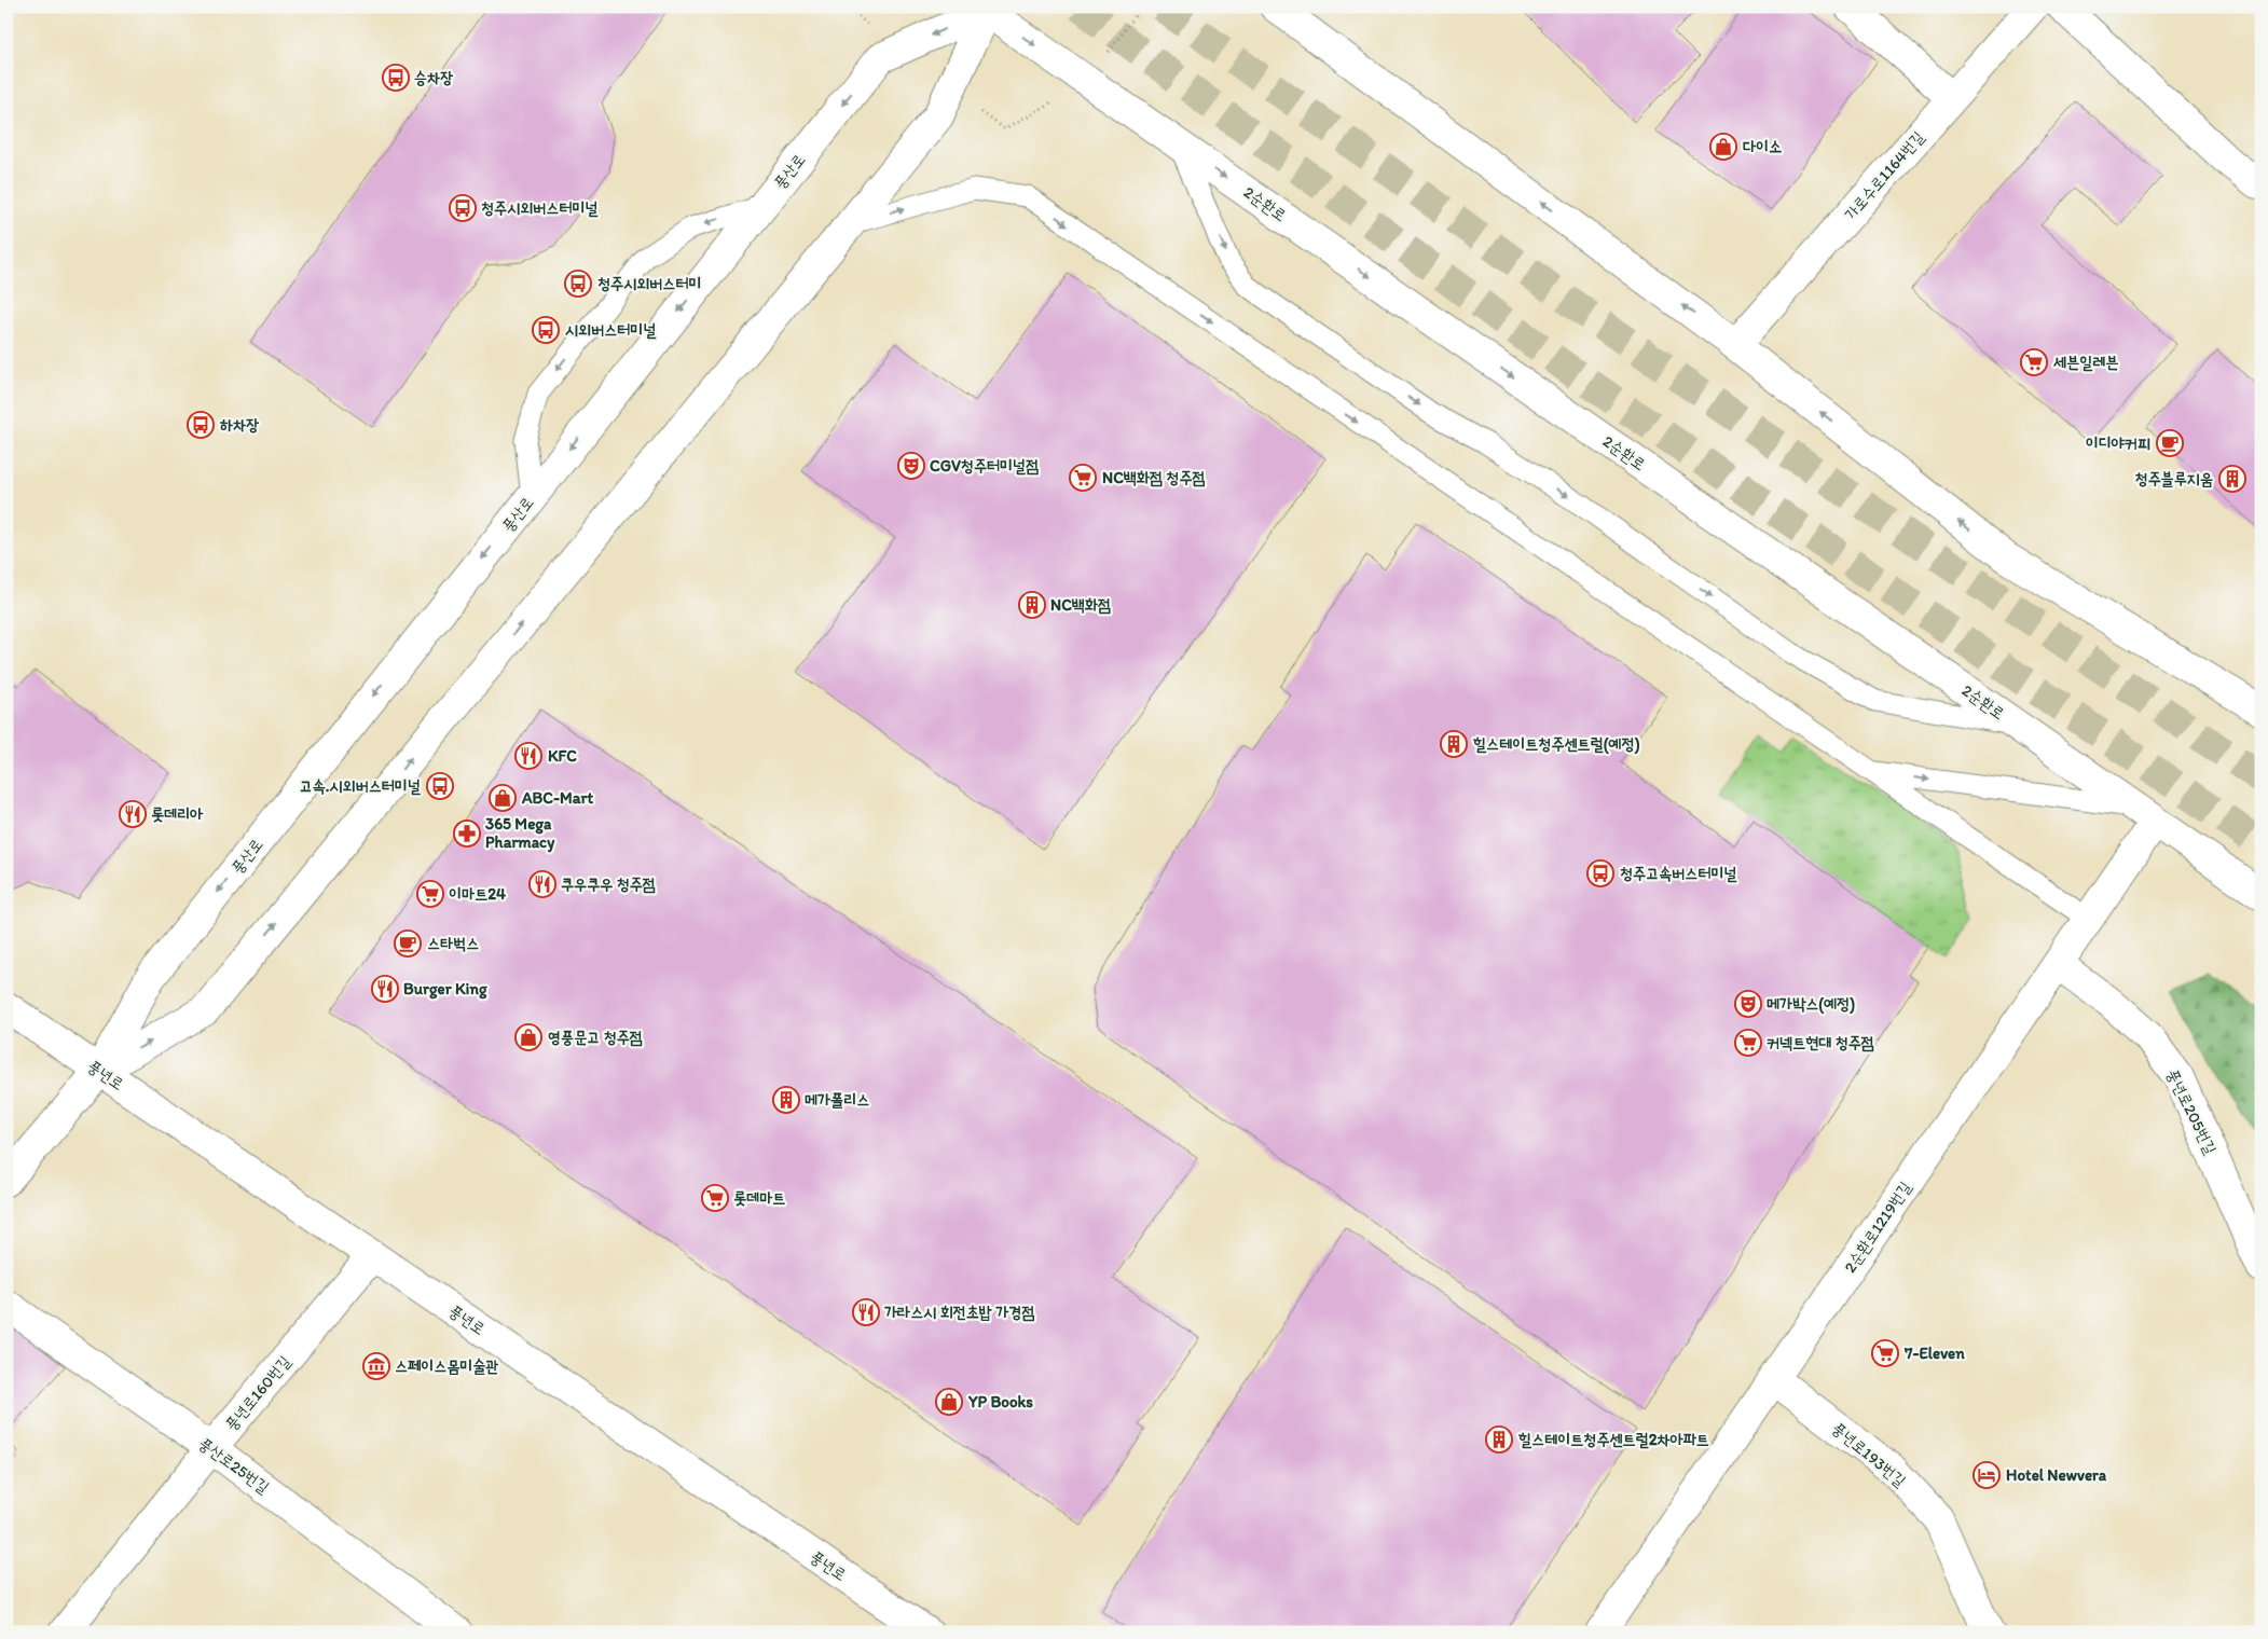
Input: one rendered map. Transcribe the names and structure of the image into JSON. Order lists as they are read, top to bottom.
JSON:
{
  "streets": {
    "street": [
      "풍산로",
      "가로수로1164번길",
      "2순환로",
      "풍년로",
      "풍년로205번길",
      "2순환로1219번길",
      "풍년로160번길",
      "풍년로193번길",
      "풍산로25번길"
    ]
  },
  "crossings": [
    ["풍산로", "2순환로"],
    ["풍산로", "풍년로"],
    ["2순환로", "2순환로1219번길"],
    ["풍년로", "풍년로160번길"],
    ["풍년로205번길", "2순환로1219번길"],
    ["2순환로1219번길", "풍년로193번길"],
    ["풍년로160번길", "풍산로25번길"]
  ],
  "places": {
    "bus stop": [
      "승차장",
      "청주시외버스터미널",
      "청주시외버스터미",
      "시외버스터미널",
      "하차장",
      "고속.시외버스터미널",
      "청주고속버스터미널"
    ],
    "shop": [
      "다이소",
      "ABC-Mart",
      "영풍문고 청주점",
      "YP Books"
    ],
    "supermarket": [
      "세븐일레븐",
      "NC백화점 청주점",
      "이마트24",
      "커넥트현대 청주점",
      "롯데마트",
      "7-Eleven"
    ],
    "cafe": ["이디야커피", "스타벅스"],
    "theatre": ["CGV청주터미널점", "메가박스(예정)"],
    "building": [
      "청주블루지움",
      "NC백화점",
      "힐스테이트청주센트럴(예정)",
      "메가폴리스",
      "힐스테이트청주센트럴2차아파트"
    ],
    "restaurant": [
      "KFC",
      "롯데리아",
      "쿠우쿠우 청주점",
      "Burger King",
      "가라스시 회전초밥 가경점"
    ],
    "pharmacy": ["365 Mega Pharmacy"],
    "museum": ["스페이스몸미술관"],
    "hotel": ["Hotel Newvera"]
  }
}
